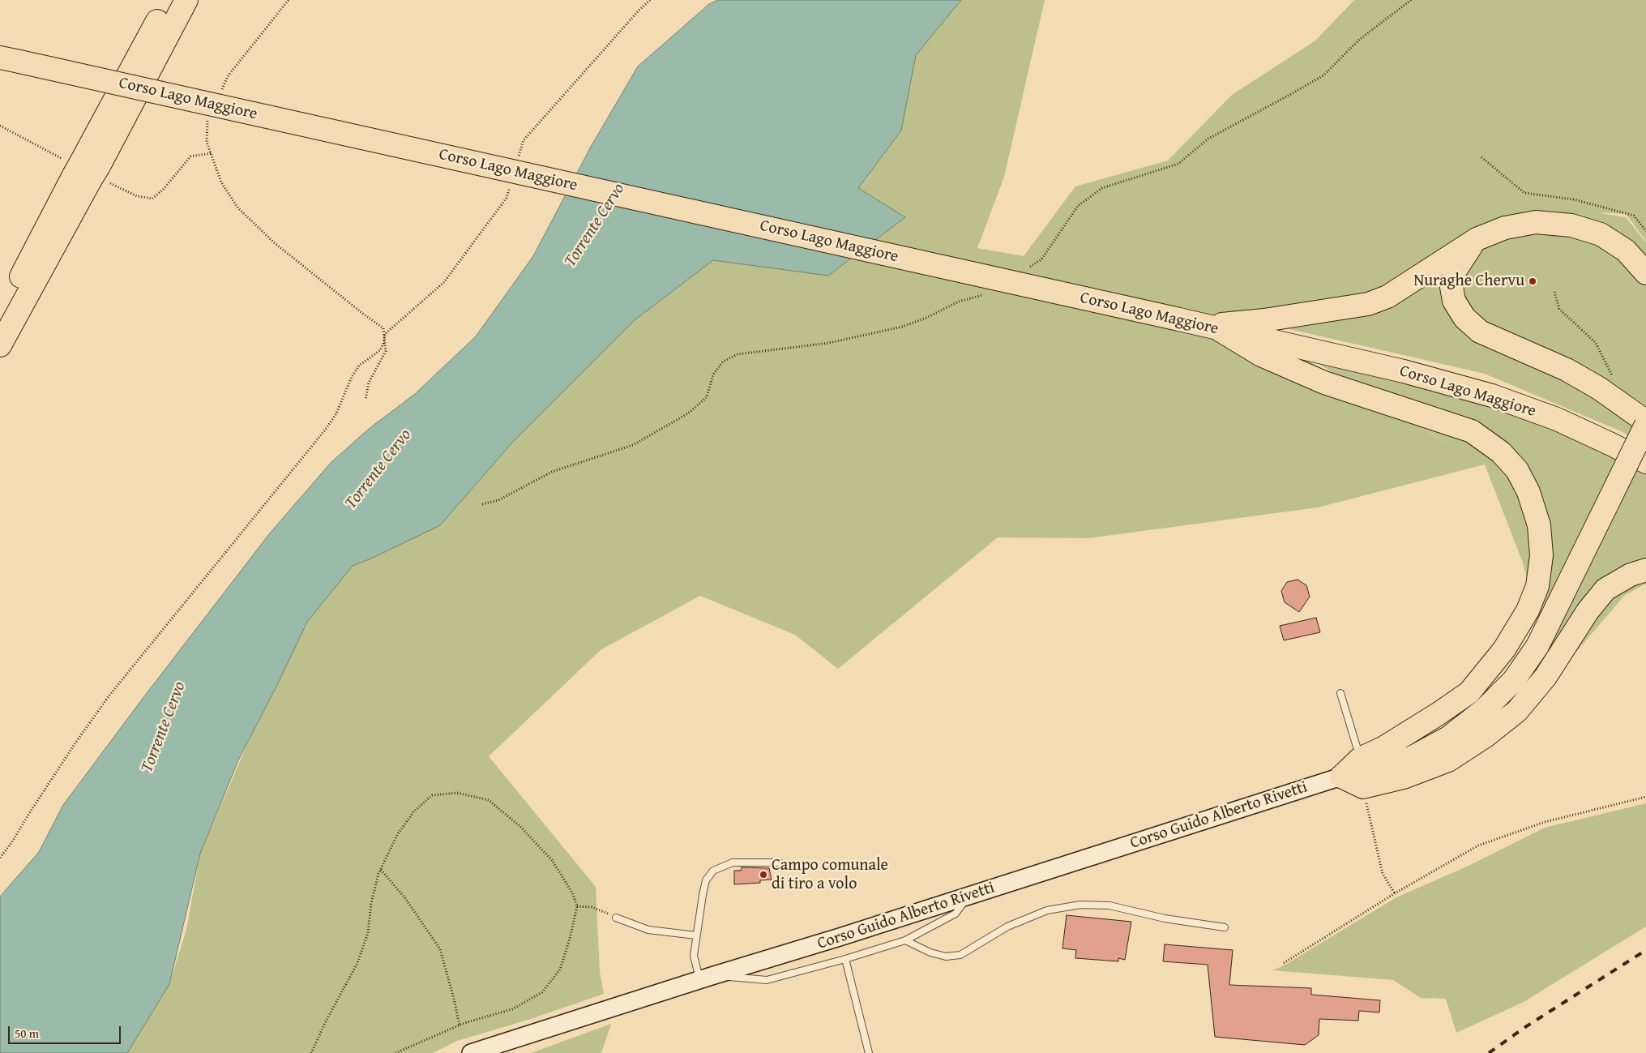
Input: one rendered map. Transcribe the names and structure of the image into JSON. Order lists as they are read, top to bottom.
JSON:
{
  "streets": {
    "highway": ["Corso Lago Maggiore"],
    "main road": ["Corso Guido Alberto Rivetti"]
  },
  "water": ["Torrente Cervo"],
  "places": ["Nuraghe Chervu", "Campo comunale di tiro a volo"],
  "scale_bar": "50 m"
}
